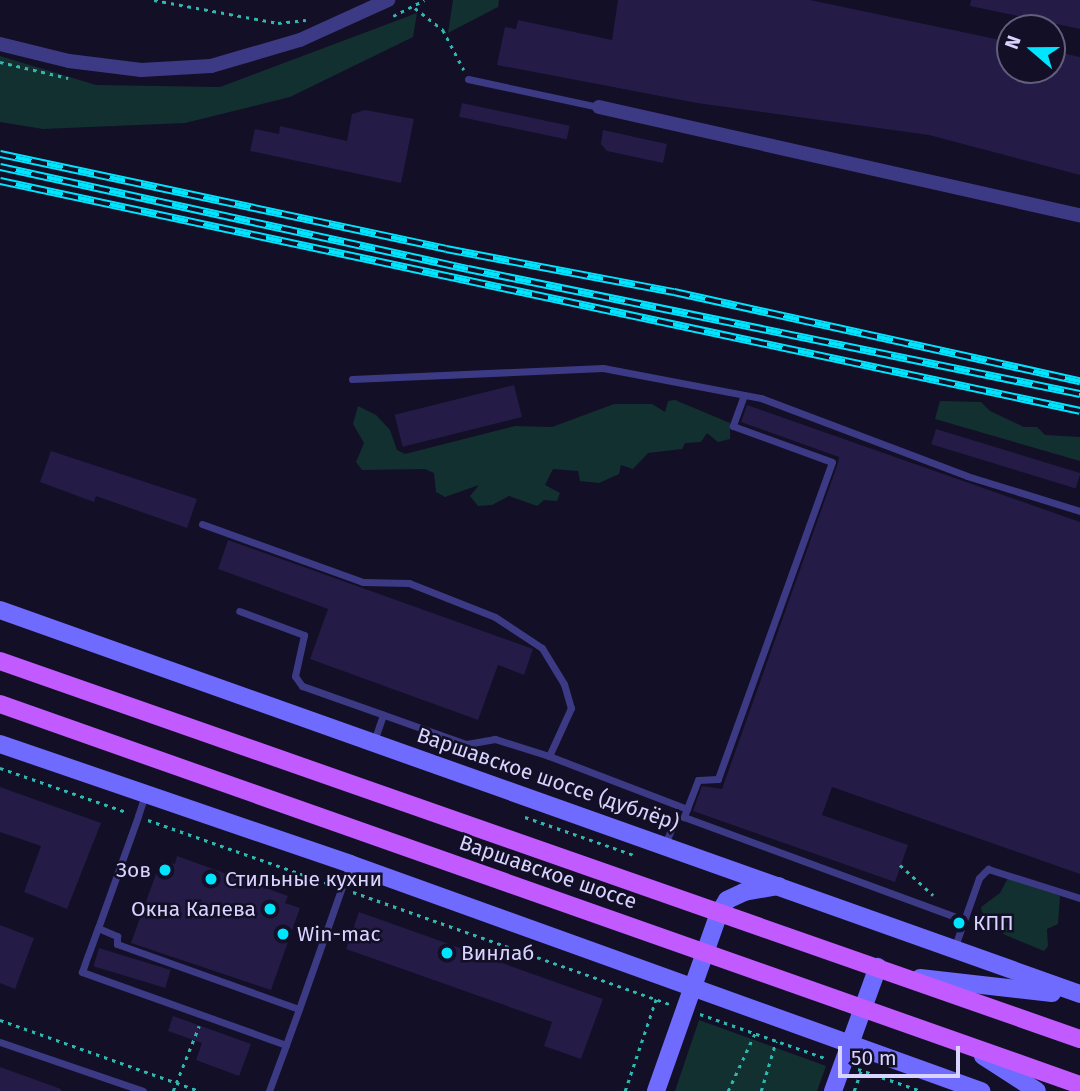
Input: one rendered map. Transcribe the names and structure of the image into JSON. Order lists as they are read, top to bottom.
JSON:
{
  "streets": {
    "main road": ["Варшавское шоссе"],
    "street": ["Варшавское шоссе (дублёр)"]
  },
  "places": [
    "Зов",
    "Стильные кухни",
    "Окна Калева",
    "КПП",
    "Win-mac",
    "Винлаб"
  ],
  "scale_bar": "50 m",
  "north": "left"
}
